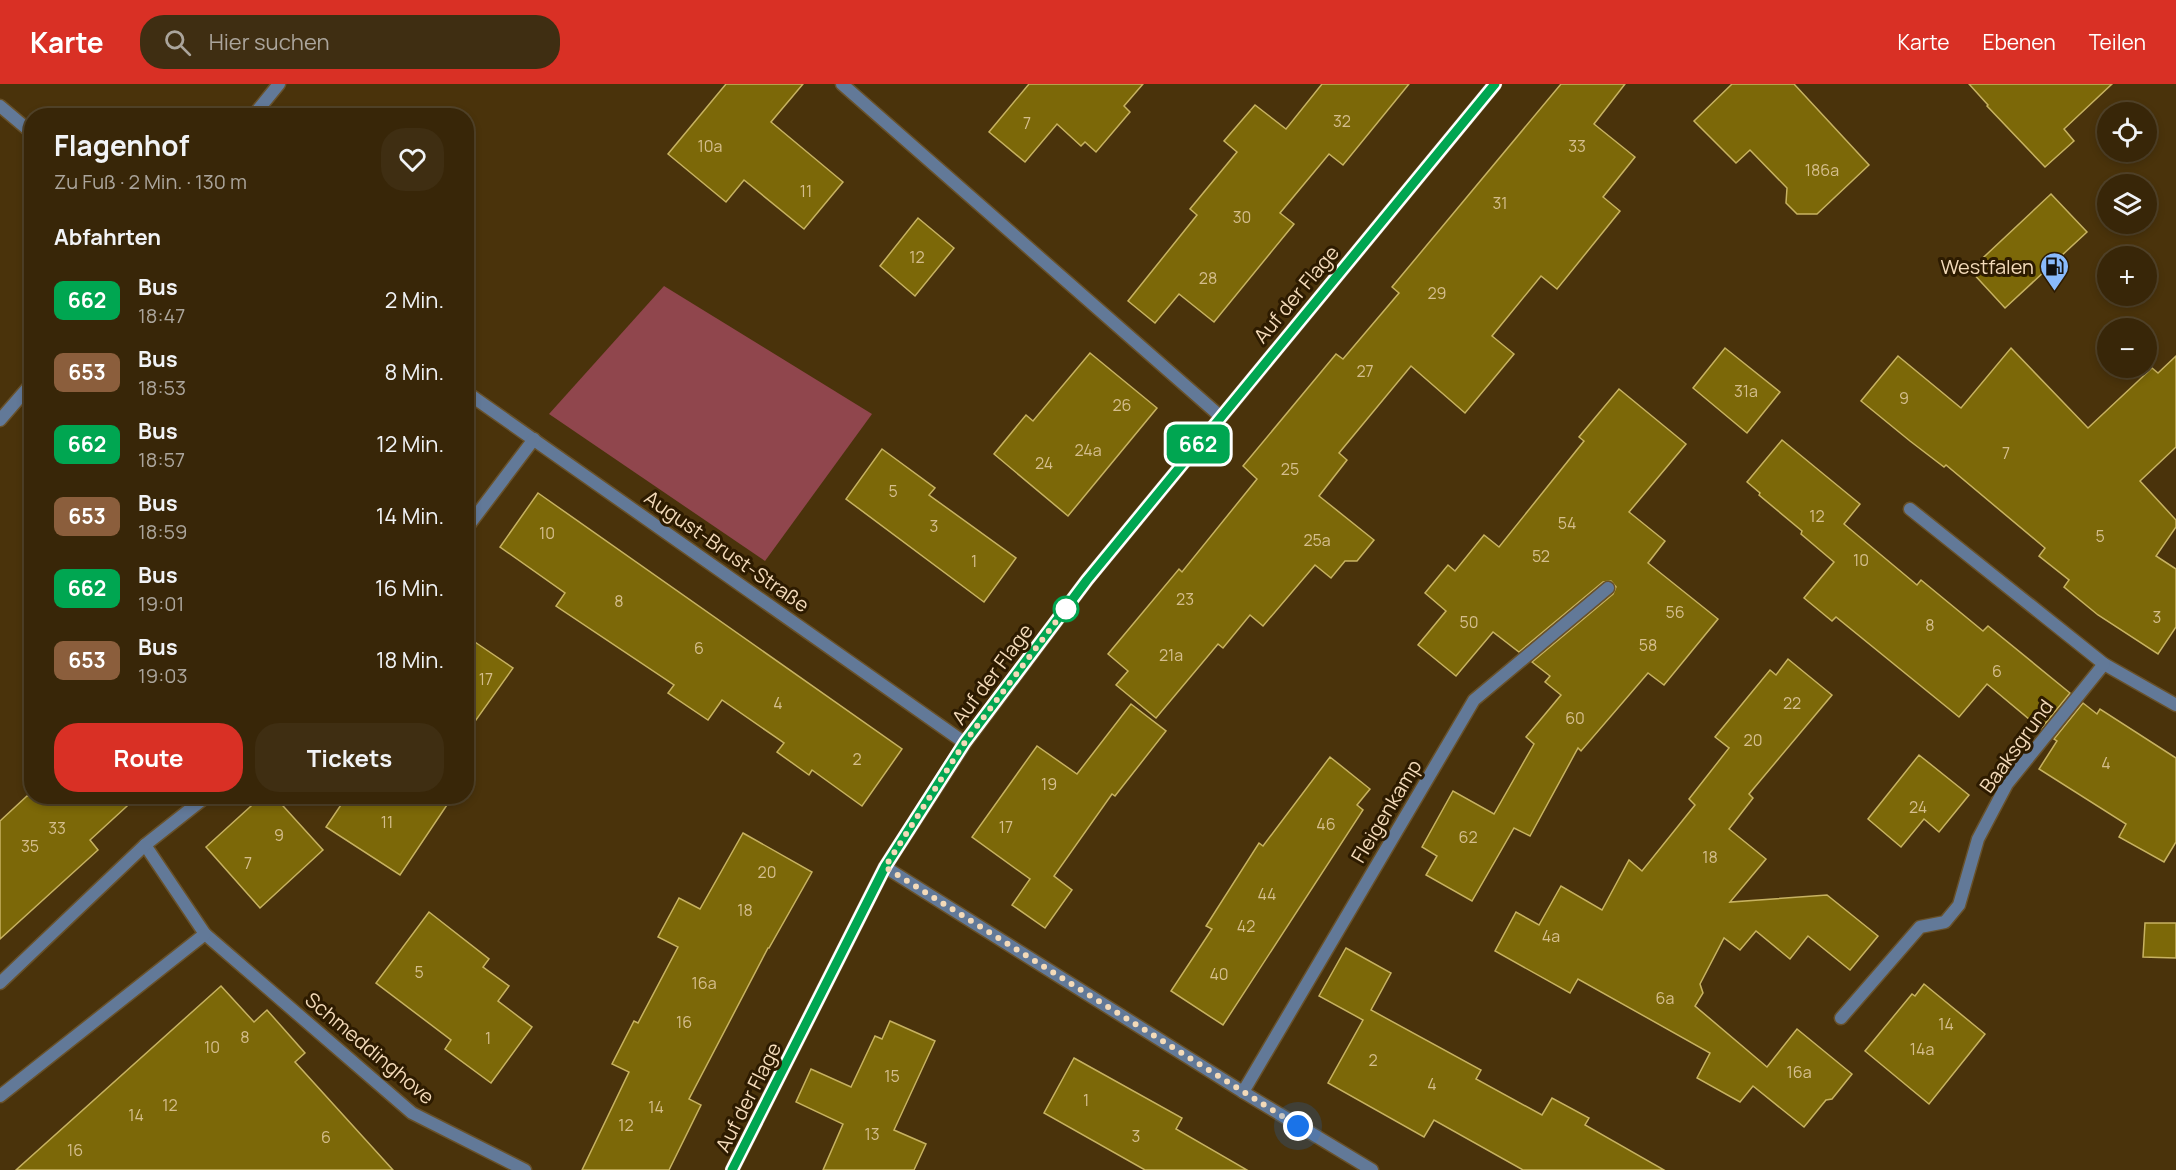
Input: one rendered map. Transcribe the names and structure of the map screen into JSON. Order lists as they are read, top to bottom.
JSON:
{
  "streets": {
    "street": [
      "Auf der Flage",
      "August-Brust-Straße",
      "Baaksgrund",
      "Fleigenkamp",
      "Schmeddinghove"
    ]
  },
  "crossings": [
    ["Auf der Flage", "August-Brust-Straße"]
  ],
  "places": {
    "fuel station": ["Westfalen"]
  },
  "lines": ["bus line 662"],
  "house_numbers": [
    "32",
    "7",
    "10a",
    "33",
    "186a",
    "11",
    "31",
    "30",
    "12",
    "28",
    "29",
    "27",
    "31a",
    "9",
    "26",
    "24a",
    "7",
    "24",
    "25",
    "5",
    "12",
    "54",
    "3",
    "10",
    "5",
    "25a",
    "52",
    "10",
    "1",
    "23",
    "8",
    "56",
    "3",
    "50",
    "8",
    "58",
    "6",
    "21a",
    "6",
    "17",
    "4",
    "22",
    "60",
    "20",
    "2",
    "4",
    "19",
    "24",
    "11",
    "46",
    "17",
    "33",
    "9",
    "62",
    "35",
    "18",
    "7",
    "20",
    "44",
    "18",
    "42",
    "4a",
    "5",
    "40",
    "16a",
    "6a",
    "16",
    "14",
    "8",
    "1",
    "10",
    "14a",
    "2",
    "16a",
    "15",
    "4",
    "1",
    "12",
    "14",
    "14",
    "12",
    "13",
    "3",
    "6",
    "16"
  ],
  "page": {
    "header": "Karte",
    "search": "Hier suchen",
    "nav": ["Karte", "Ebenen", "Teilen"],
    "on_map": "662",
    "map_buttons": ["+", "−"],
    "heading": [
      ["Flagenhof", "Zu Fuß · 2 Min. · 130 m"],
      "Abfahrten"
    ],
    "list": [
      {
        "mark": "662",
        "name": "Bus",
        "note": "18:47",
        "value": "2 Min."
      },
      {
        "mark": "653",
        "name": "Bus",
        "note": "18:53",
        "value": "8 Min."
      },
      {
        "mark": "662",
        "name": "Bus",
        "note": "18:57",
        "value": "12 Min."
      },
      {
        "mark": "653",
        "name": "Bus",
        "note": "18:59",
        "value": "14 Min."
      },
      {
        "mark": "662",
        "name": "Bus",
        "note": "19:01",
        "value": "16 Min."
      },
      {
        "mark": "653",
        "name": "Bus",
        "note": "19:03",
        "value": "18 Min."
      }
    ],
    "buttons": ["Route", "Tickets"]
  }
}
